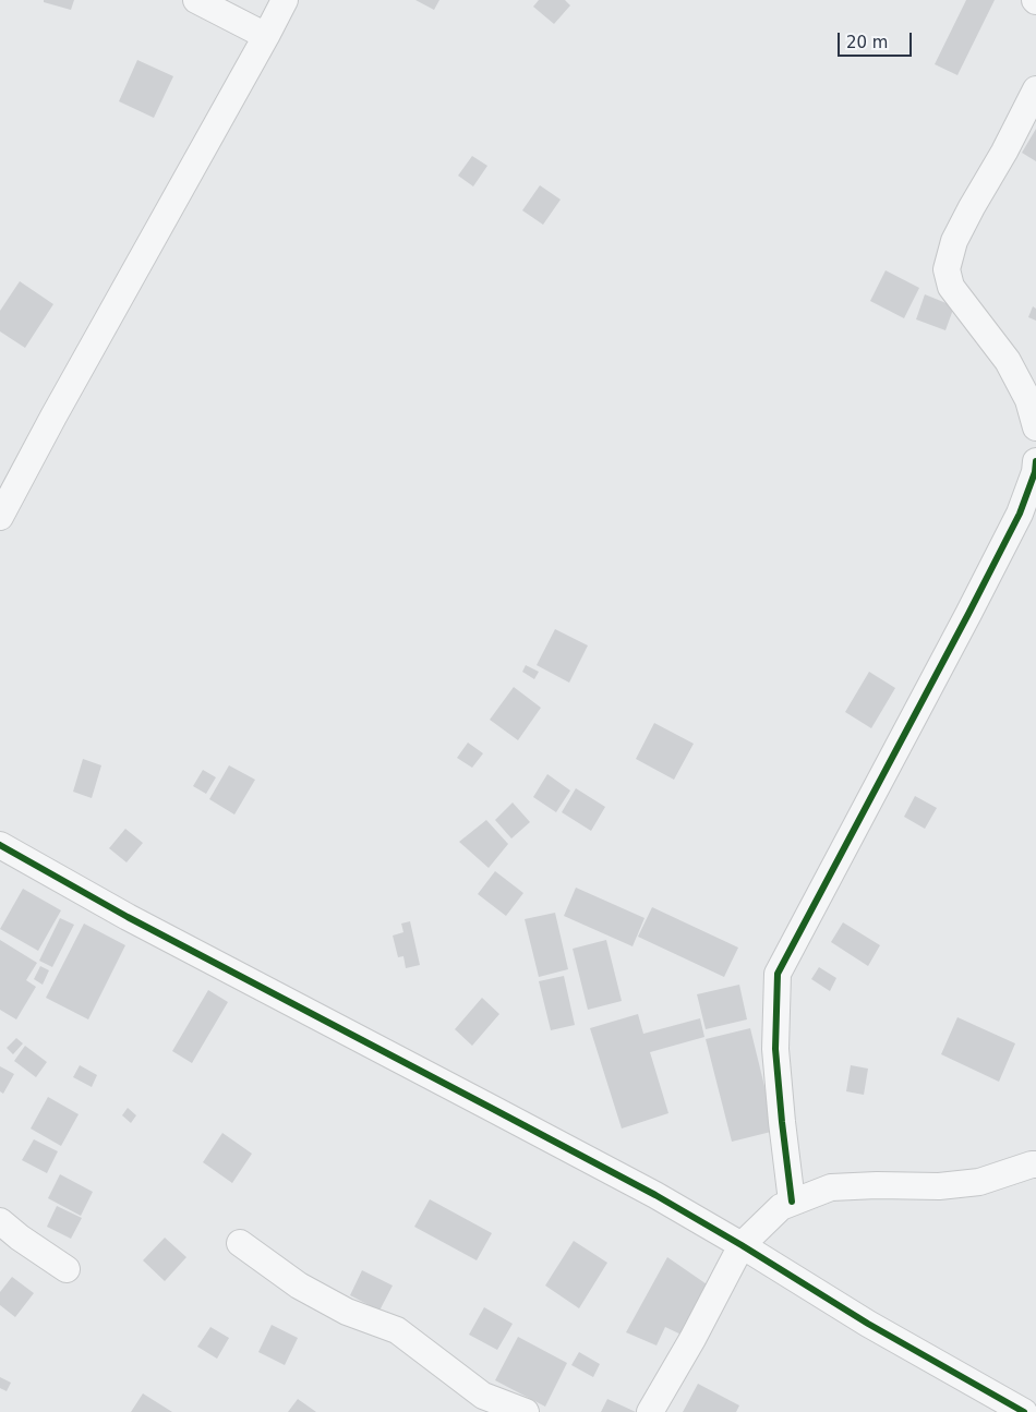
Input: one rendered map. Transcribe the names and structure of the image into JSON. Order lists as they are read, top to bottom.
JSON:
{
  "scale_bar": "20 m"
}
